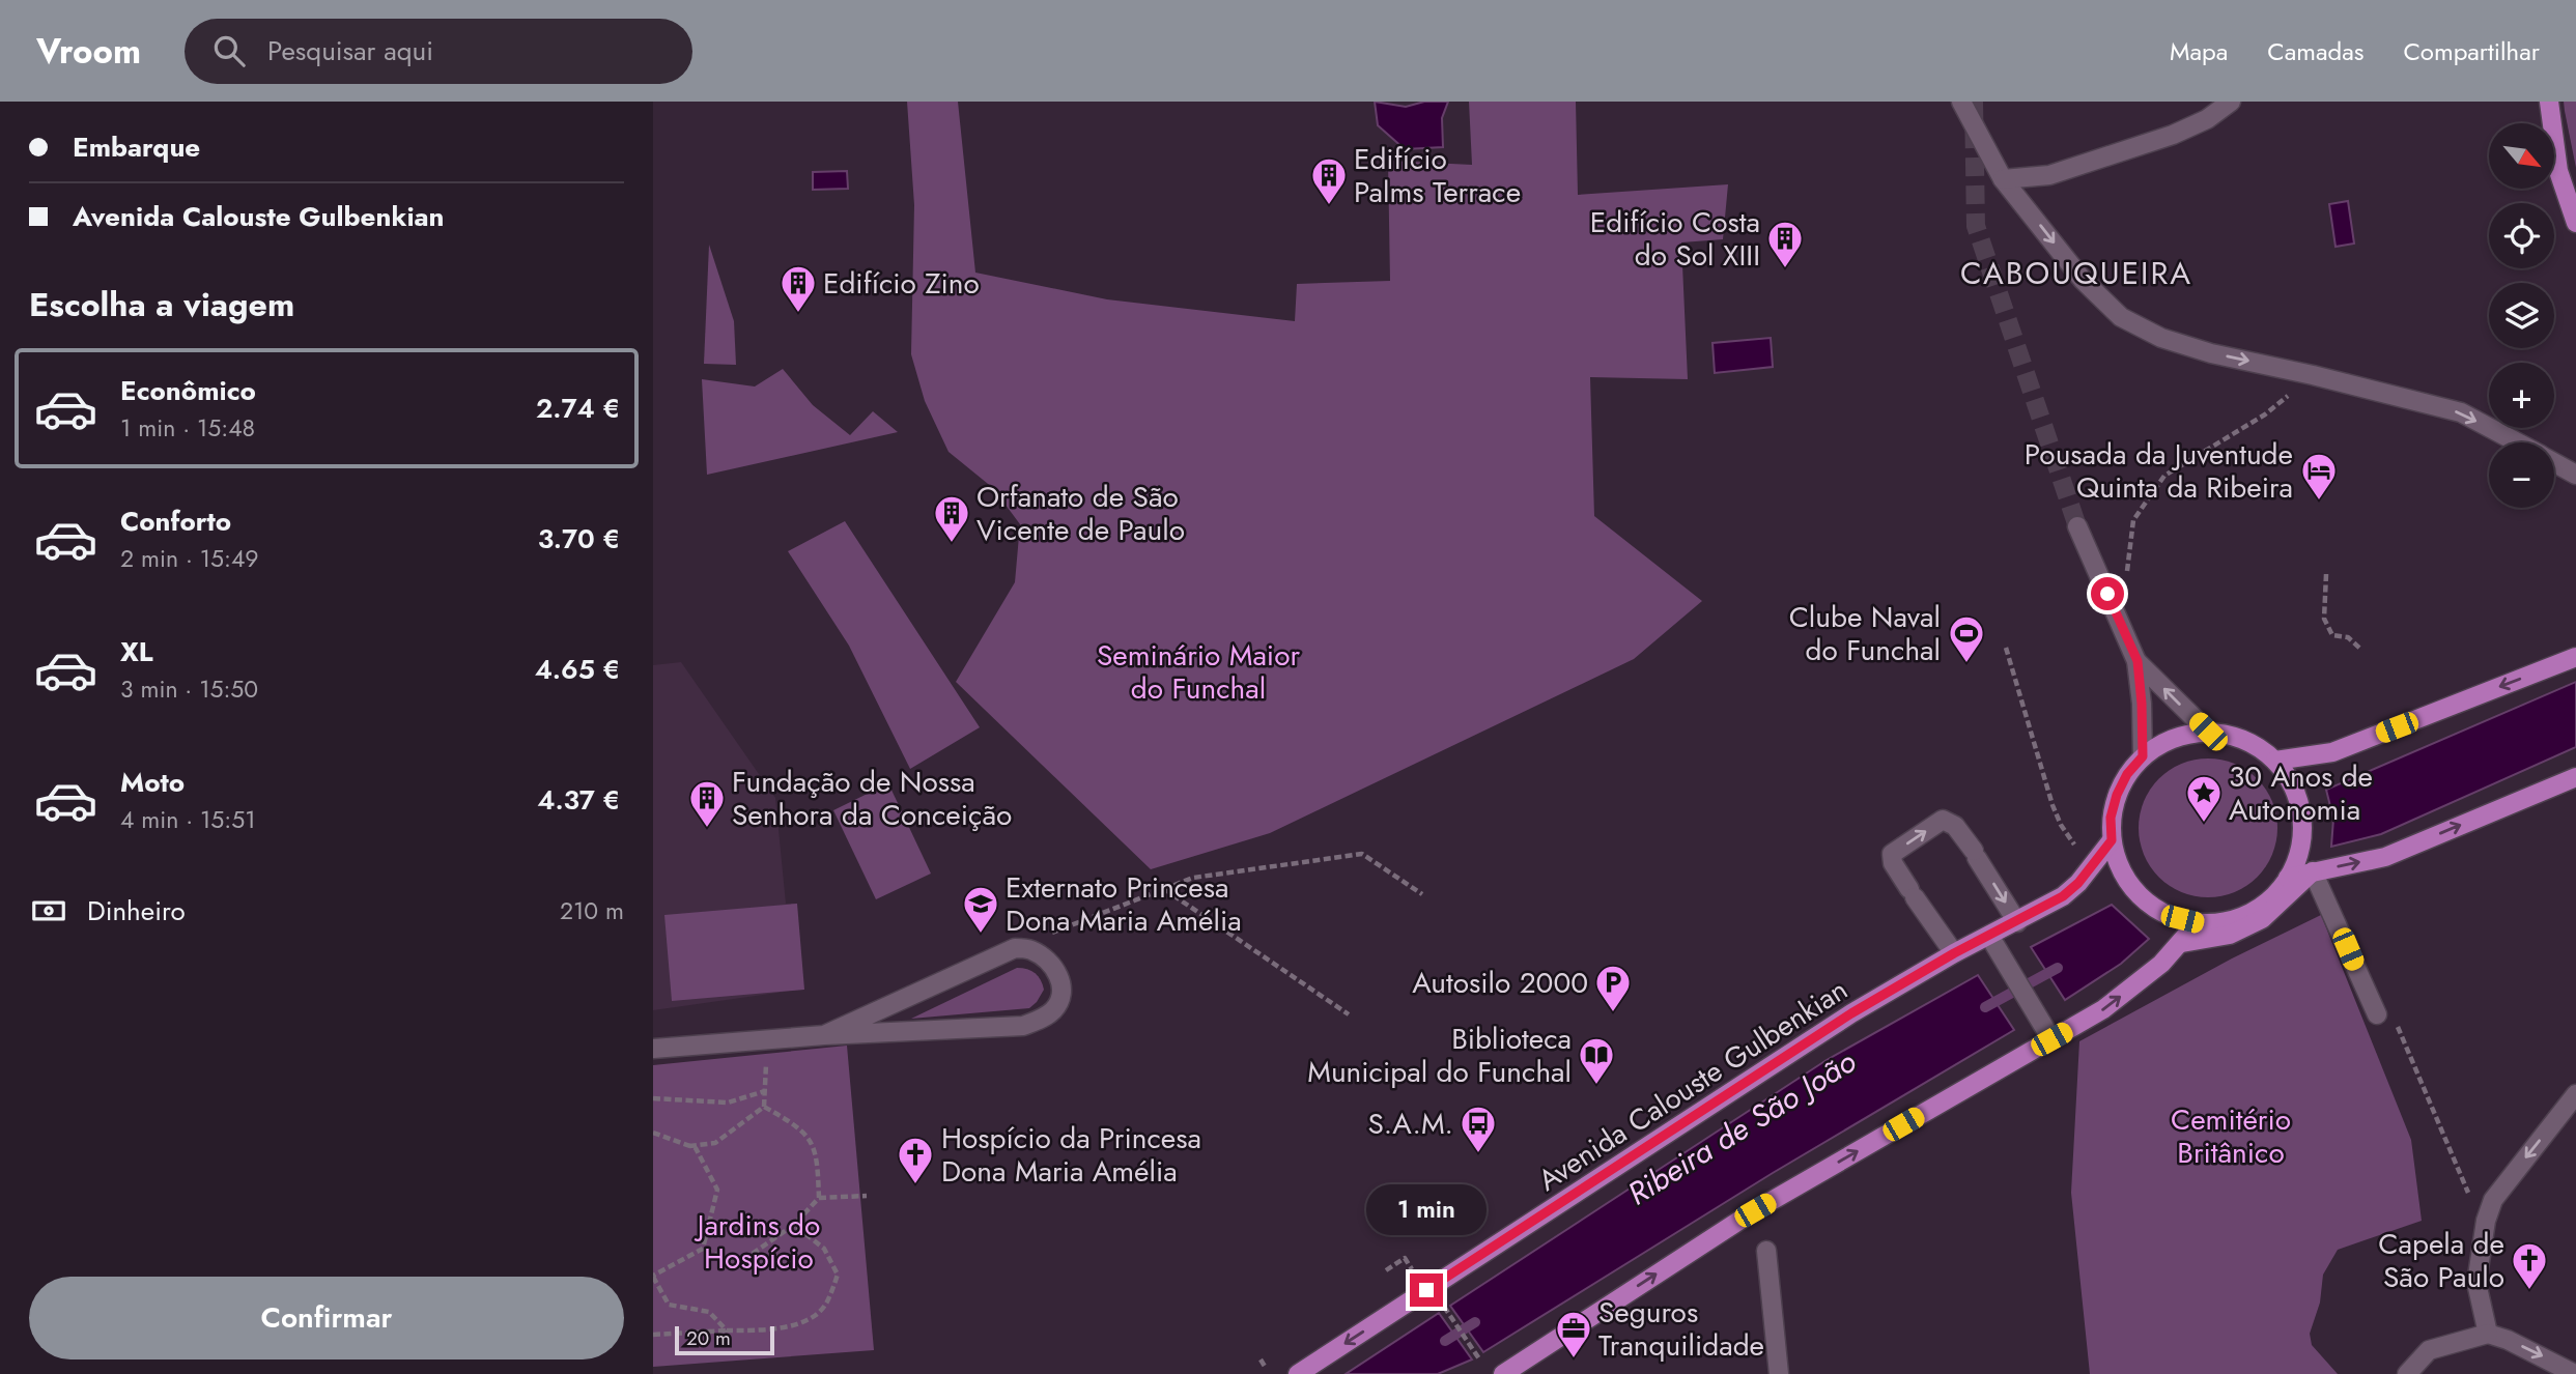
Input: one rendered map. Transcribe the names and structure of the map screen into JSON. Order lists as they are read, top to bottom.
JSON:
{
  "streets": {
    "main road": ["Avenida Calouste Gulbenkian"]
  },
  "districts": ["CABOUQUEIRA"],
  "water": ["Ribeira de São João"],
  "parks": ["Seminário Maior do Funchal", "Cemitério Britânico", "Jardins do Hospício"],
  "places": {
    "building": [
      "Edifício Palms Terrace",
      "Edifício Costa do Sol XIII",
      "Edifício Zino",
      "Orfanato de São Vicente de Paulo",
      "Fundação de Nossa Senhora da Conceição"
    ],
    "hotel": ["Pousada da Juventude Quinta da Ribeira"],
    "sports": ["Clube Naval do Funchal"],
    "place": ["30 Anos de Autonomia"],
    "school or university": ["Externato Princesa Dona Maria Amélia"],
    "parking": ["Autosilo 2000"],
    "library": ["Biblioteca Municipal do Funchal"],
    "bus stop": ["S.A.M."],
    "church": ["Hospício da Princesa Dona Maria Amélia", "Capela de São Paulo"],
    "office": ["Seguros Tranquilidade"]
  },
  "scale_bar": "20 m",
  "north": "bottom right",
  "page": {
    "header": "Vroom",
    "search": "Pesquisar aqui",
    "nav": ["Mapa", "Camadas", "Compartilhar"],
    "banner": ["Embarque", "Avenida Calouste Gulbenkian"],
    "map_buttons": ["+", "−"],
    "heading": "Escolha a viagem",
    "list": [
      {
        "name": "Econômico",
        "note": "1 min · 15:48",
        "value": "2.74 €"
      },
      {
        "name": "Conforto",
        "note": "2 min · 15:49",
        "value": "3.70 €"
      },
      {
        "name": "XL",
        "note": "3 min · 15:50",
        "value": "4.65 €"
      },
      {
        "name": "Moto",
        "note": "4 min · 15:51",
        "value": "4.37 €"
      }
    ],
    "pay": ["Dinheiro", "210 m"],
    "bubble": "1 min",
    "buttons": "Confirmar",
    "scale": "20 m"
  }
}
